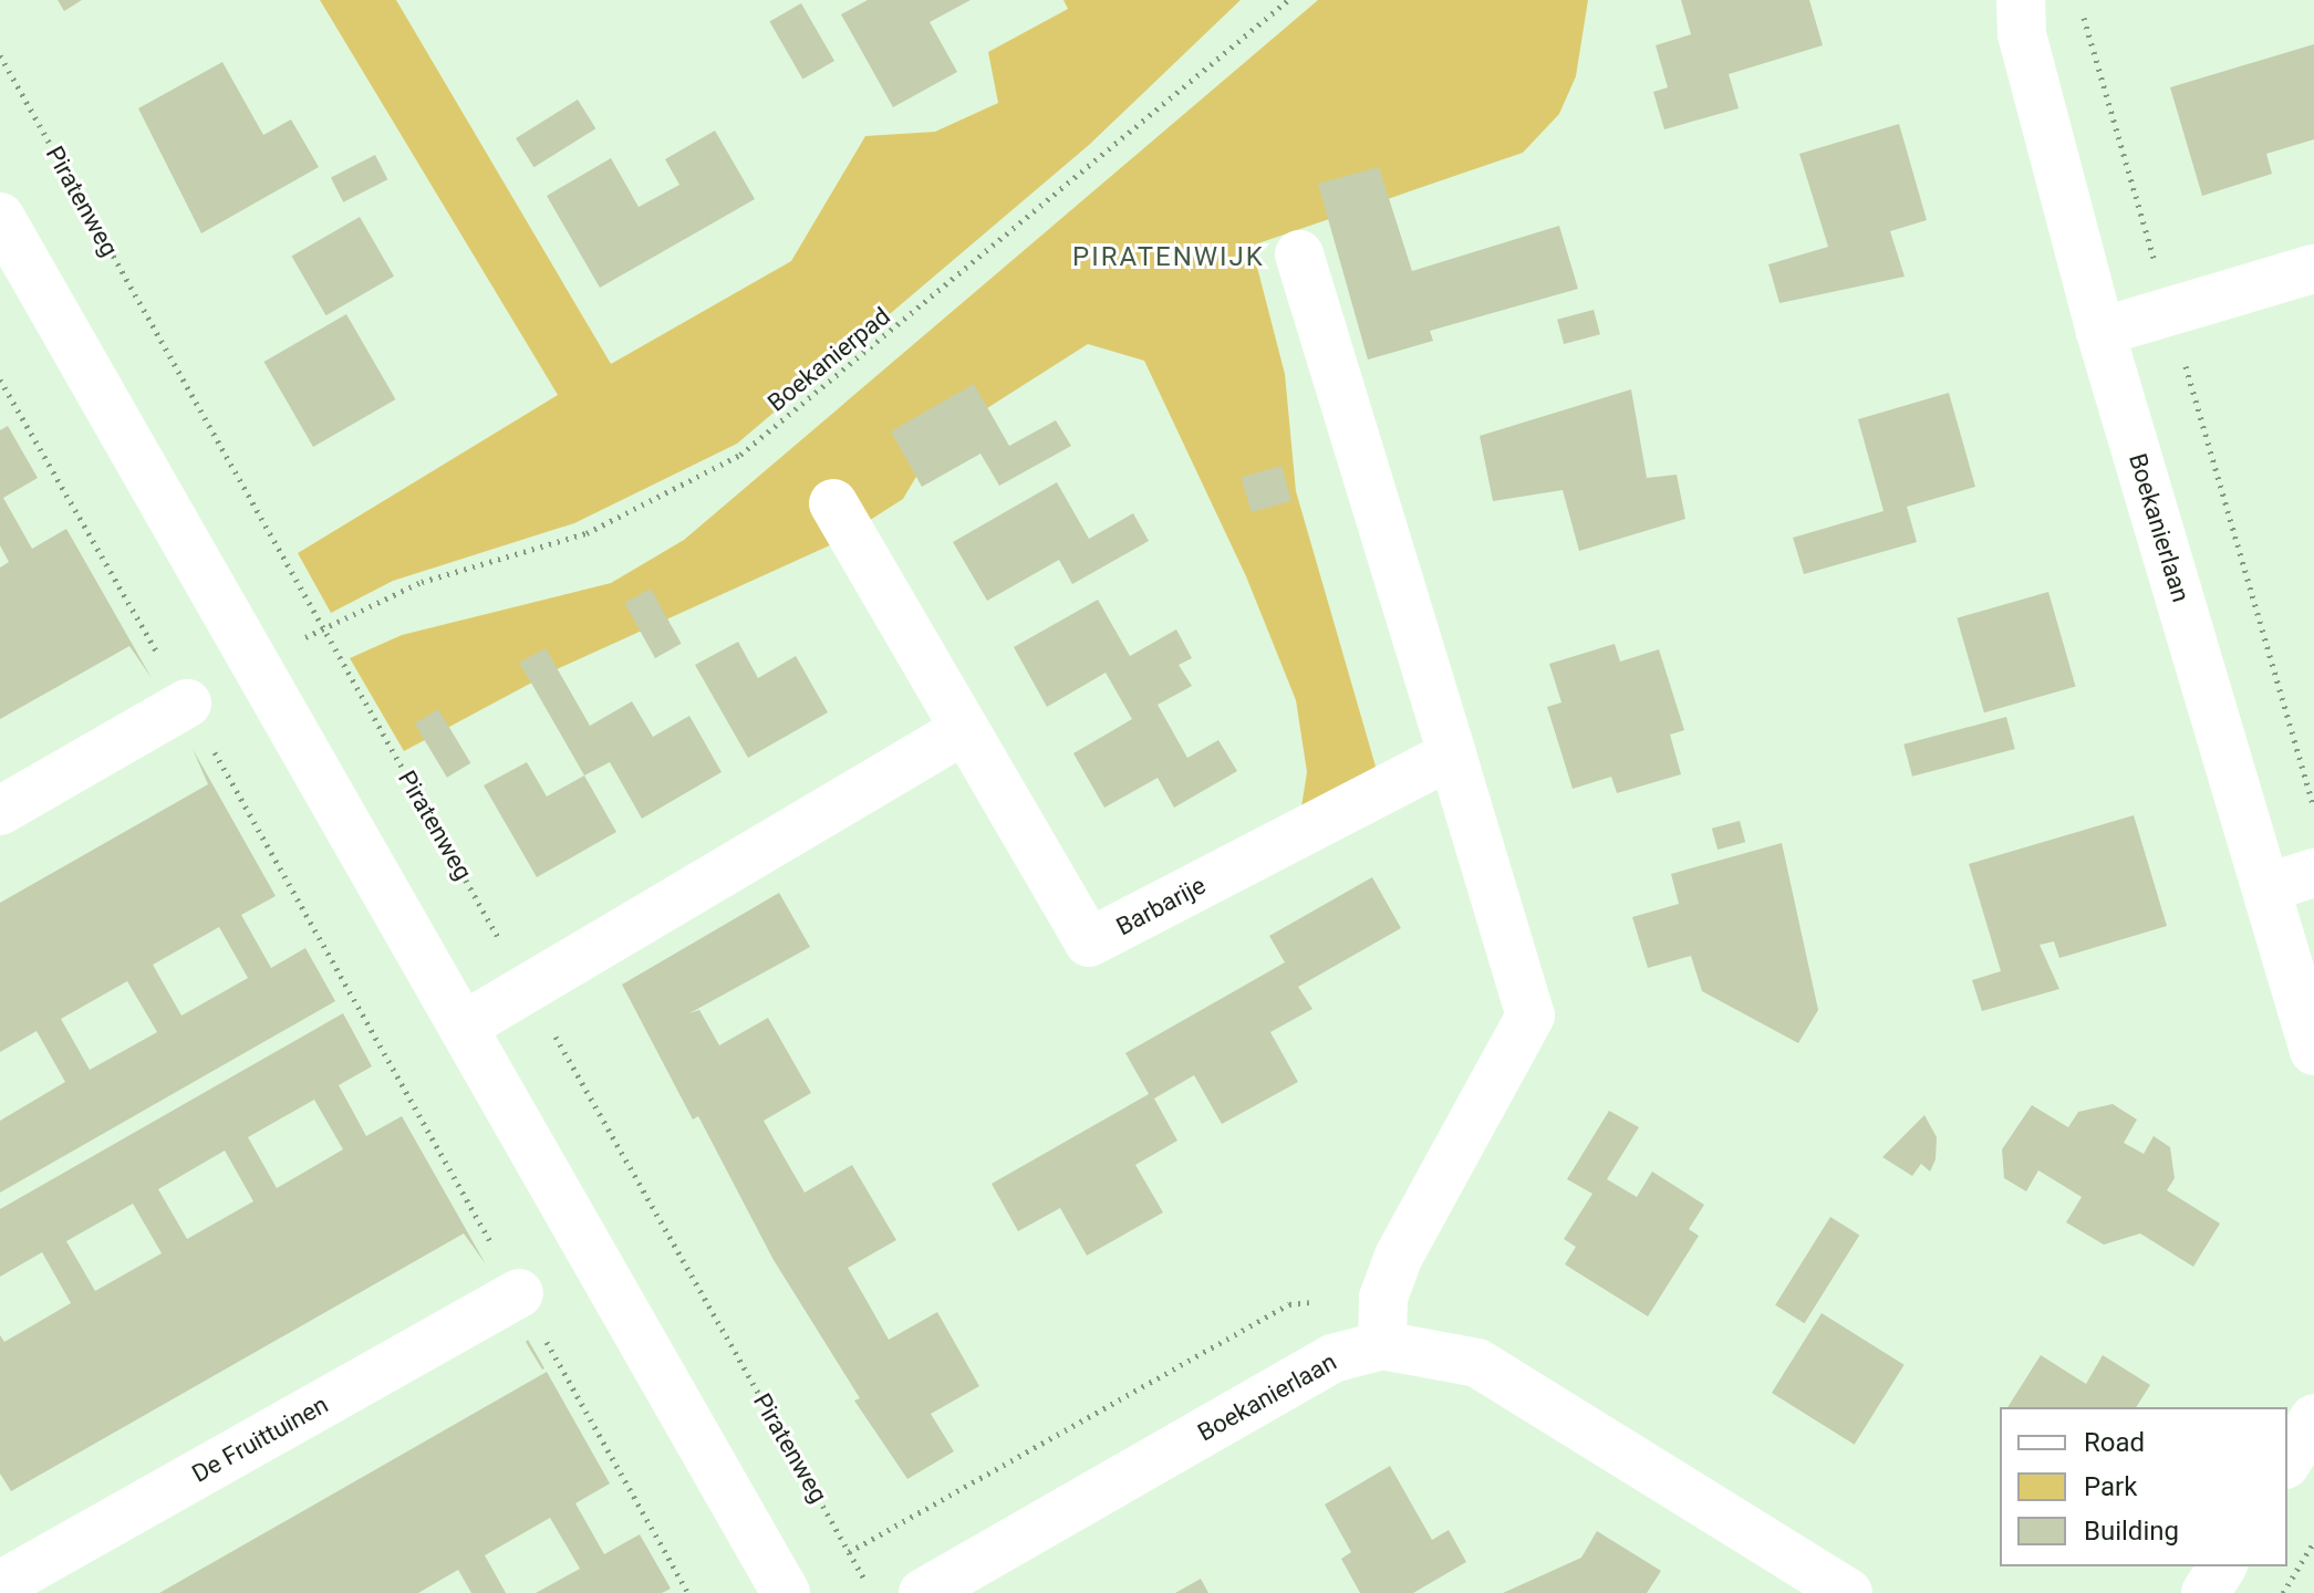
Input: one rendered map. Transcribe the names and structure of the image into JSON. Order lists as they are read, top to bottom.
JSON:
{
  "streets": {
    "street": ["Boekanierlaan", "Barbarije", "De Fruittuinen"],
    "path": ["Piratenweg", "Boekanierpad"]
  },
  "crossings": [
    ["Piratenweg", "Boekanierpad"]
  ],
  "districts": ["PIRATENWIJK"],
  "legend": ["Road", "Park", "Building"]
}
